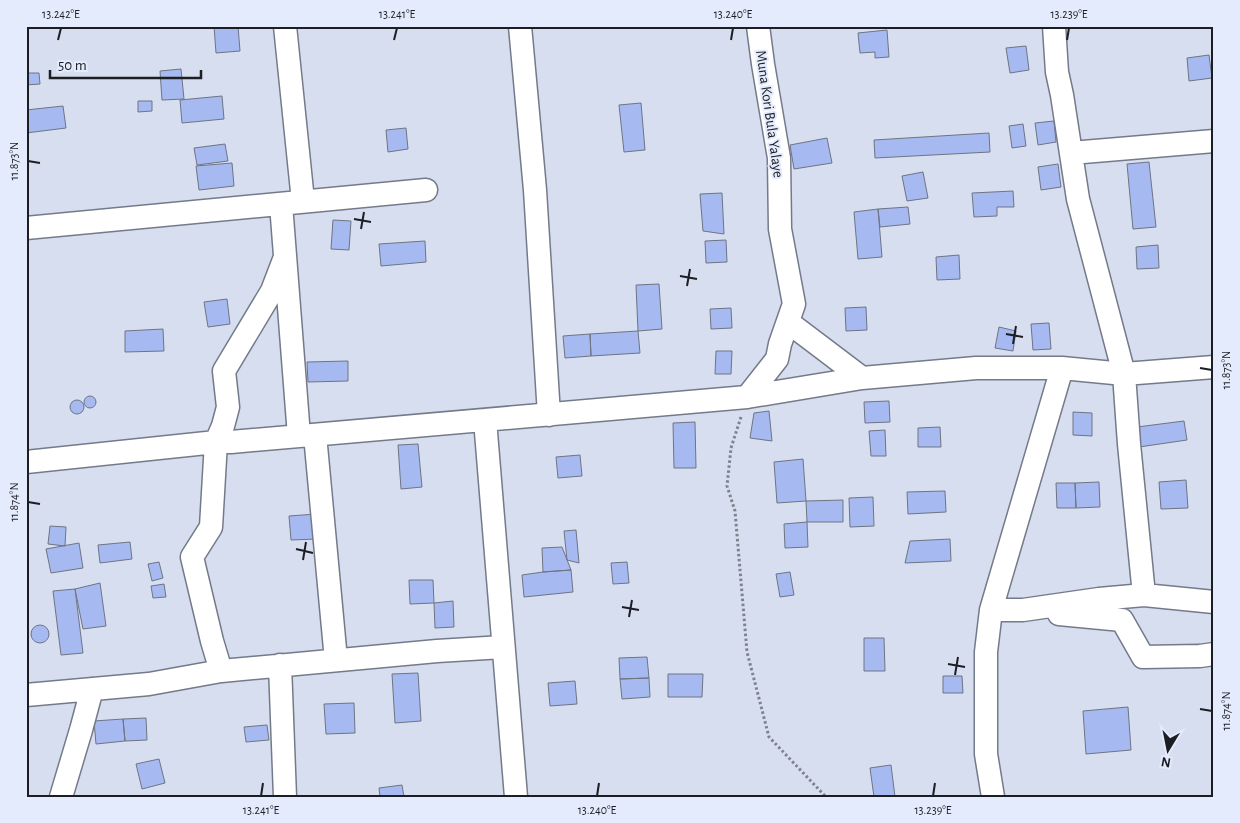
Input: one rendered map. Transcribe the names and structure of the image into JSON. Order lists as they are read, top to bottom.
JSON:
{
  "streets": {
    "street": ["Muna Kori Bula Yalaye"]
  },
  "scale_bar": "50 m",
  "north": "bottom",
  "coordinates": [
    "13.242°E",
    "13.241°E",
    "13.240°E",
    "13.239°E",
    "11.873°N",
    "11.874°N"
  ]
}
